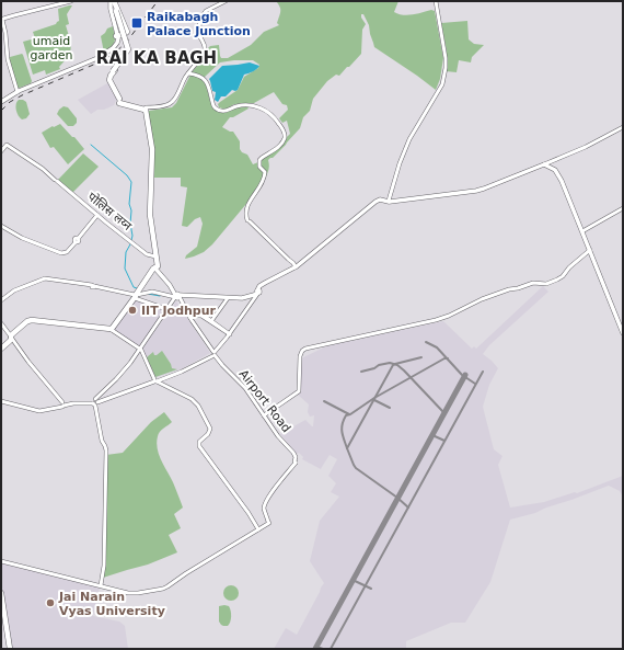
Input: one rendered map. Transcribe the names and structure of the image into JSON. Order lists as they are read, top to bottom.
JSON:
{
  "streets": {
    "street": ["Airport Road"]
  },
  "districts": ["RAI KA BAGH"],
  "parks": ["umaid garden"],
  "places": {
    "transit": ["Raikabagh Palace Junction"],
    "other": ["IIT Jodhpur", "Jai Narain Vyas University"]
  }
}
